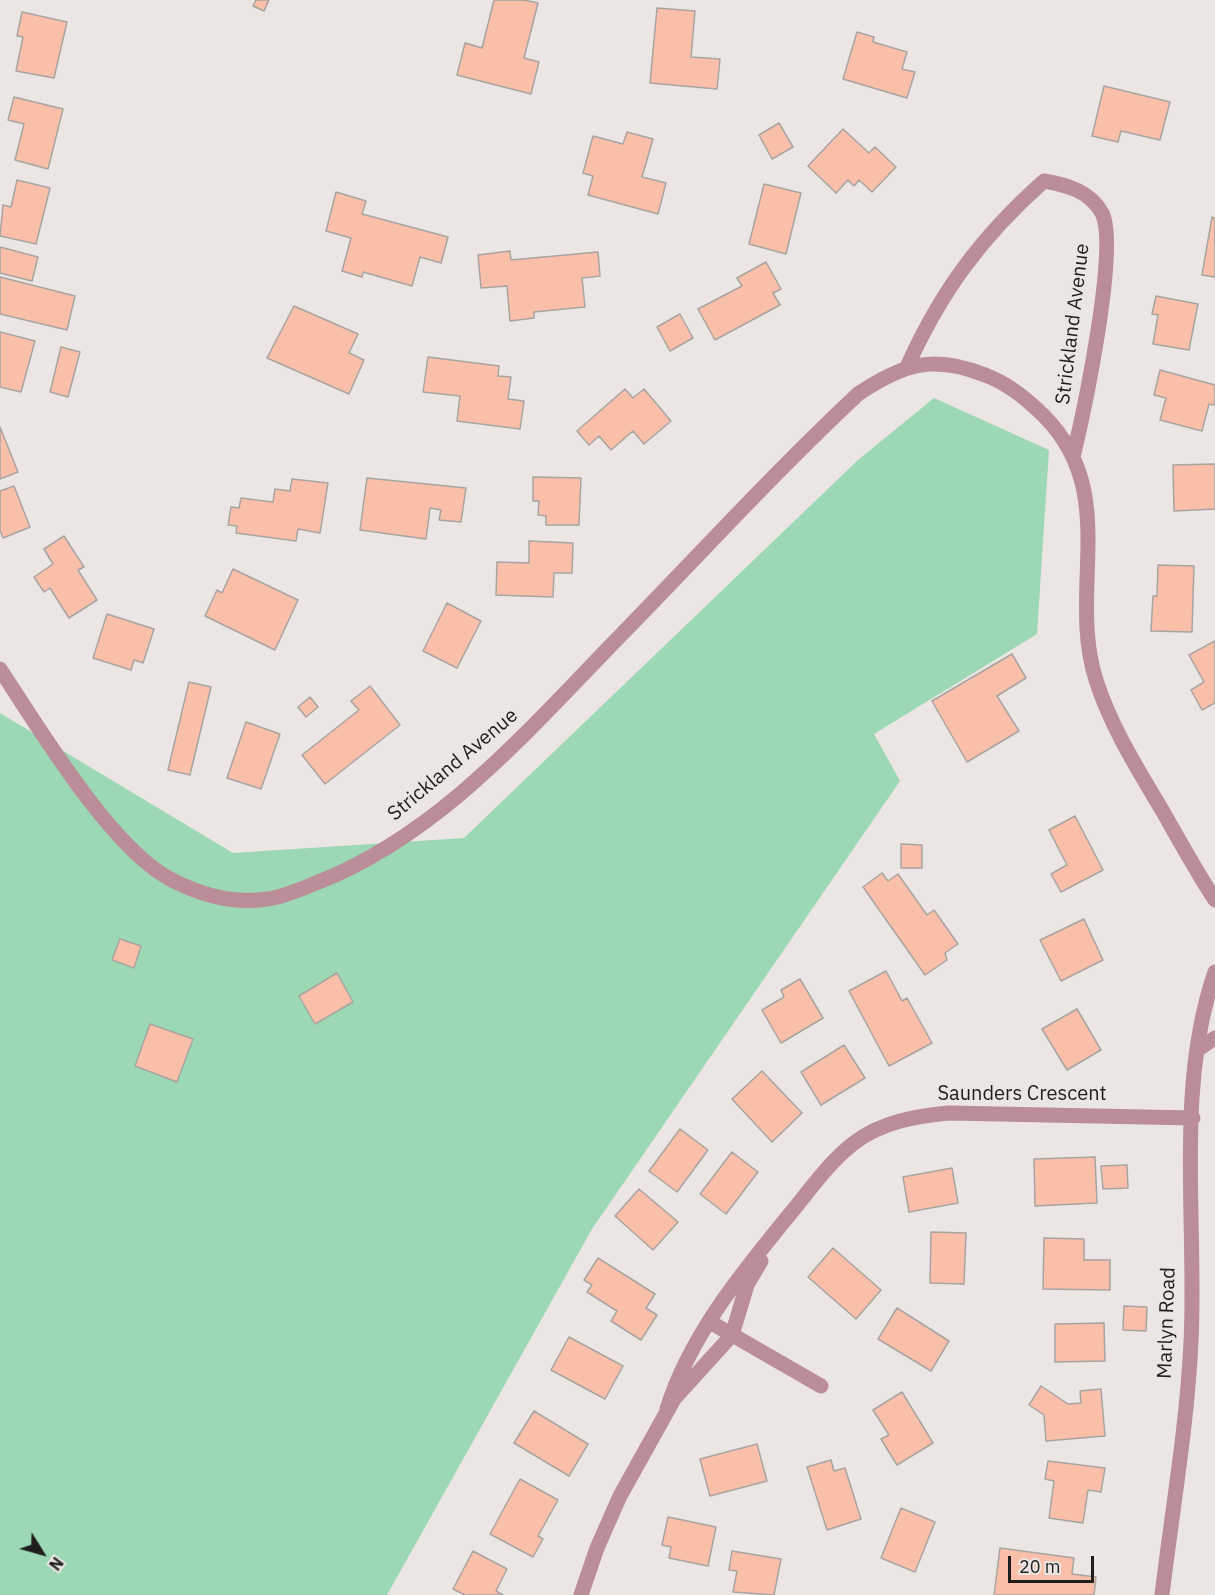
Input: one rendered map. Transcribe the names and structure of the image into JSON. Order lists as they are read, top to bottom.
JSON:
{
  "streets": {
    "street": ["Strickland Avenue", "Saunders Crescent", "Marlyn Road"]
  },
  "crossings": [
    ["Saunders Crescent", "Marlyn Road"]
  ],
  "scale_bar": "20 m",
  "north": "bottom right"
}
